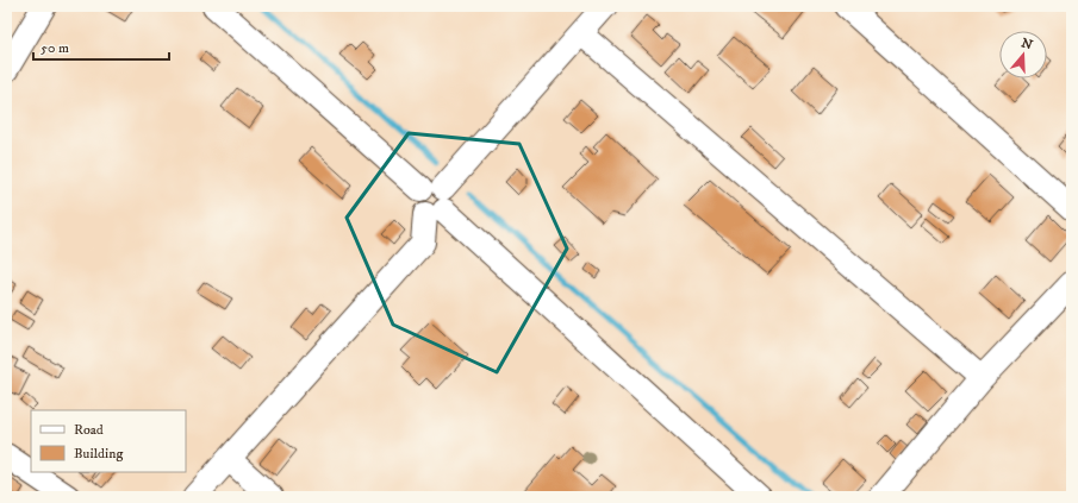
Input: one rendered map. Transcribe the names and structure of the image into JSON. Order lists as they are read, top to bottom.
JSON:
{
  "legend": ["Road", "Building"],
  "scale_bar": "50 m",
  "north": "top"
}
